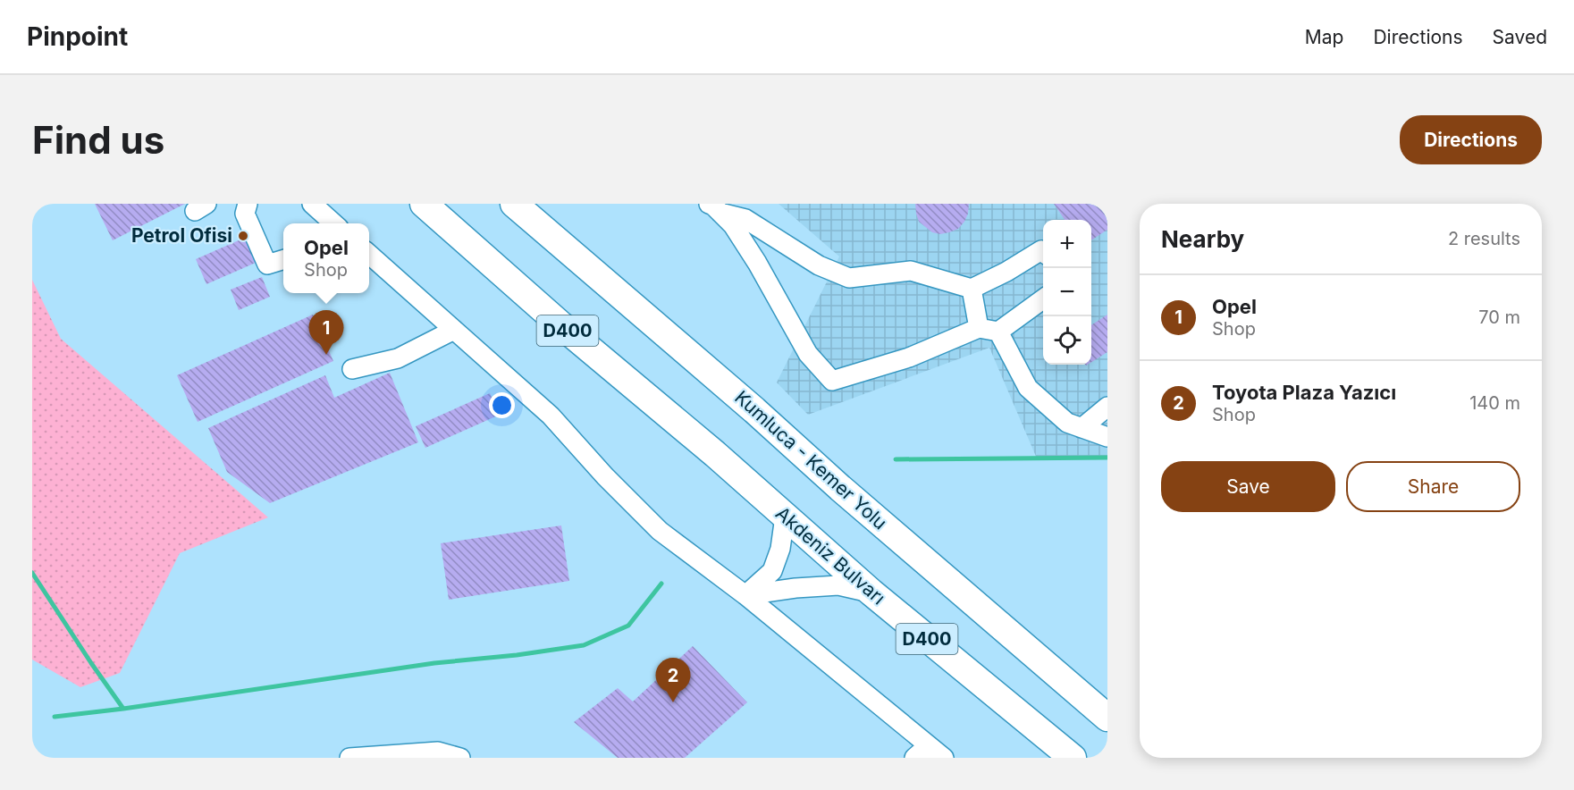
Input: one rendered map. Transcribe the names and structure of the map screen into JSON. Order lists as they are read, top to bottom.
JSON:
{
  "streets": {
    "highway": ["D400", "Kumluca - Kemer Yolu", "Akdeniz Bulvarı"]
  },
  "places": ["Petrol Ofisi"],
  "page": {
    "header": "Pinpoint",
    "nav": ["Map", "Directions", "Saved"],
    "buttons": [
      "Directions",
      ["Save", "Share"]
    ],
    "title": "Find us",
    "heading": ["Nearby", "2 results"],
    "map_buttons": ["+", "−"],
    "popup": ["Opel", "Shop"],
    "list": [
      {
        "mark": "1",
        "name": "Opel",
        "note": "Shop",
        "value": "70 m"
      },
      {
        "mark": "2",
        "name": "Toyota Plaza Yazıcı",
        "note": "Shop",
        "value": "140 m"
      }
    ],
    "pins": ["1", "2"]
  }
}
